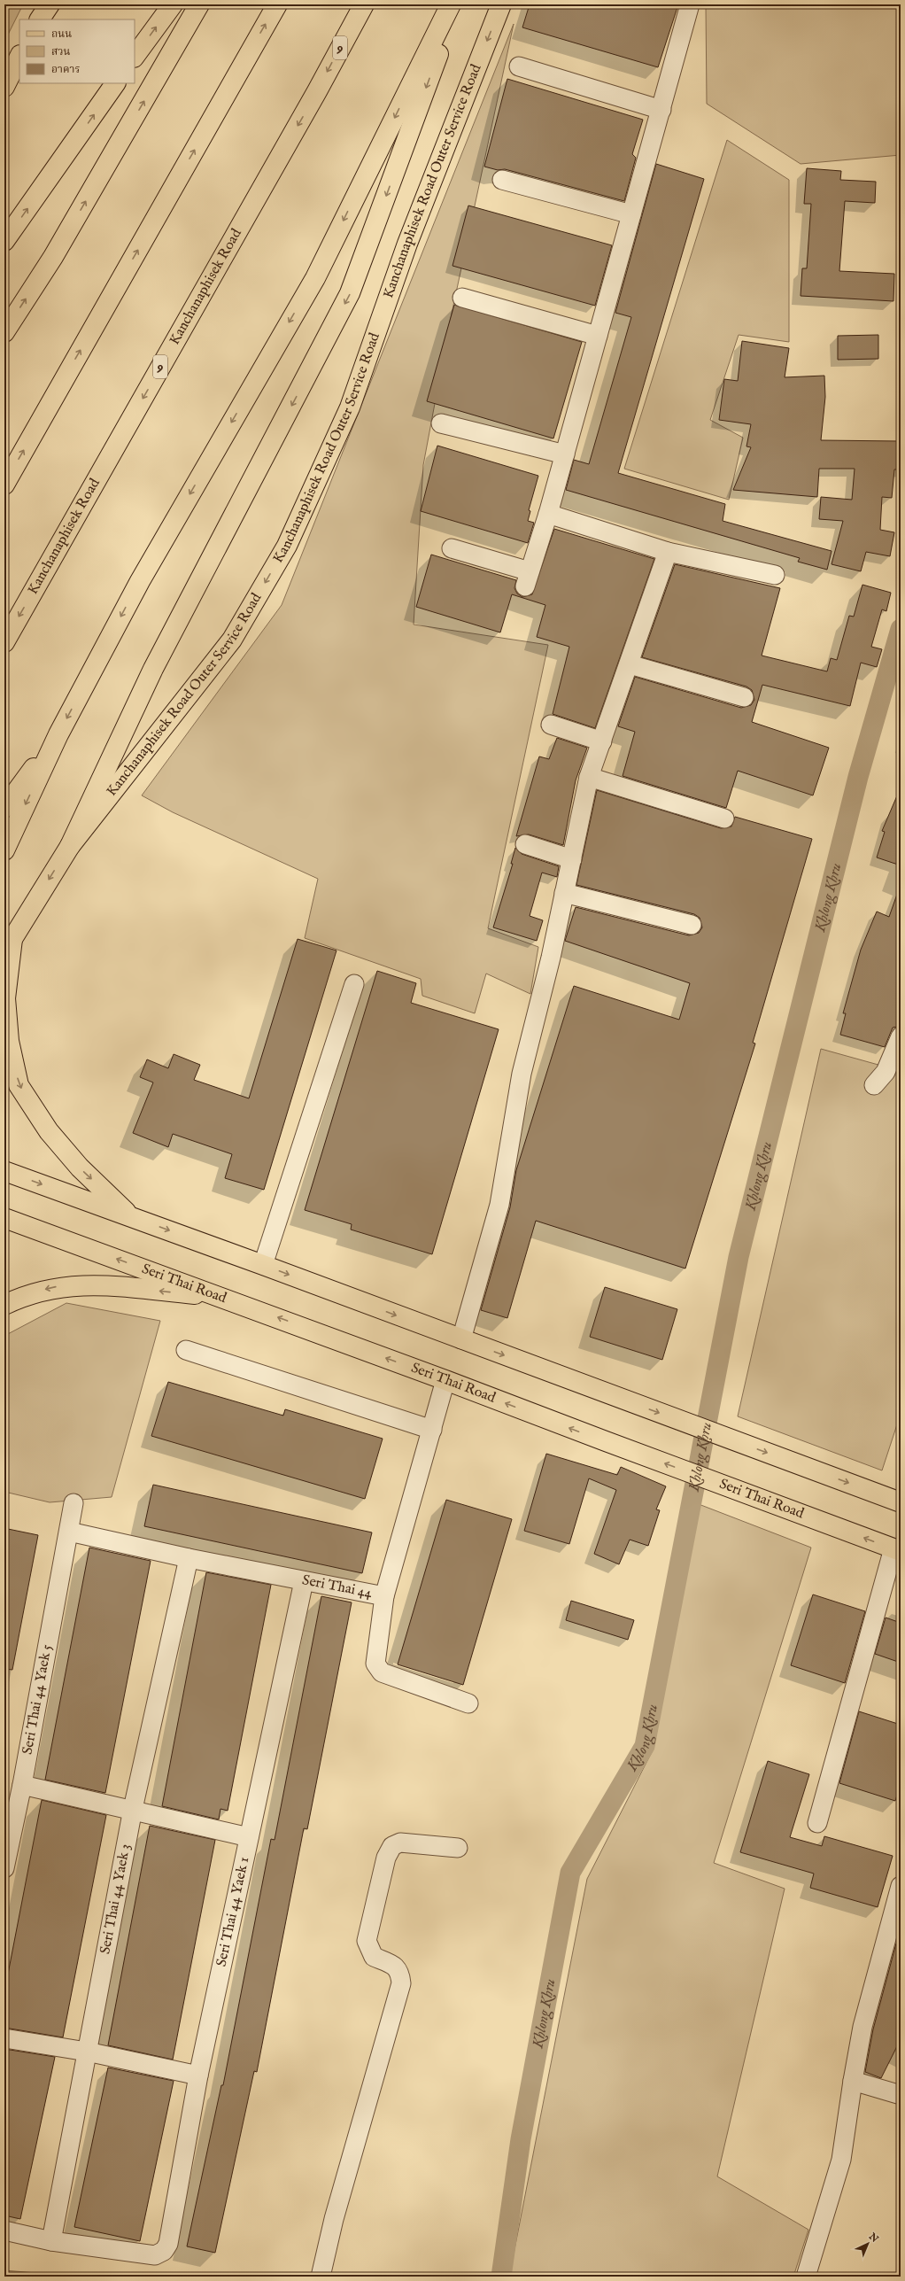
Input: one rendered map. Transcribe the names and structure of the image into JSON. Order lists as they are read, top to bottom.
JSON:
{
  "streets": {
    "main road": [
      "9",
      "Kanchanaphisek Road Outer Service Road",
      "Kanchanaphisek Road",
      "Seri Thai Road"
    ],
    "street": [
      "Seri Thai 44",
      "Seri Thai 44 Yaek 5",
      "Seri Thai 44 Yaek 3",
      "Seri Thai 44 Yaek 1"
    ]
  },
  "crossings": [
    ["Seri Thai Road", "Seri Thai 44"],
    ["Seri Thai 44", "Seri Thai 44 Yaek 5"],
    ["Seri Thai 44", "Seri Thai 44 Yaek 3"],
    ["Seri Thai 44", "Seri Thai 44 Yaek 1"],
    ["Seri Thai 44 Yaek 3", "Seri Thai 44 Yaek 1"]
  ],
  "water": ["Khlong Khru"],
  "legend": ["ถนน", "สวน", "อาคาร"],
  "north": "top right"
}
